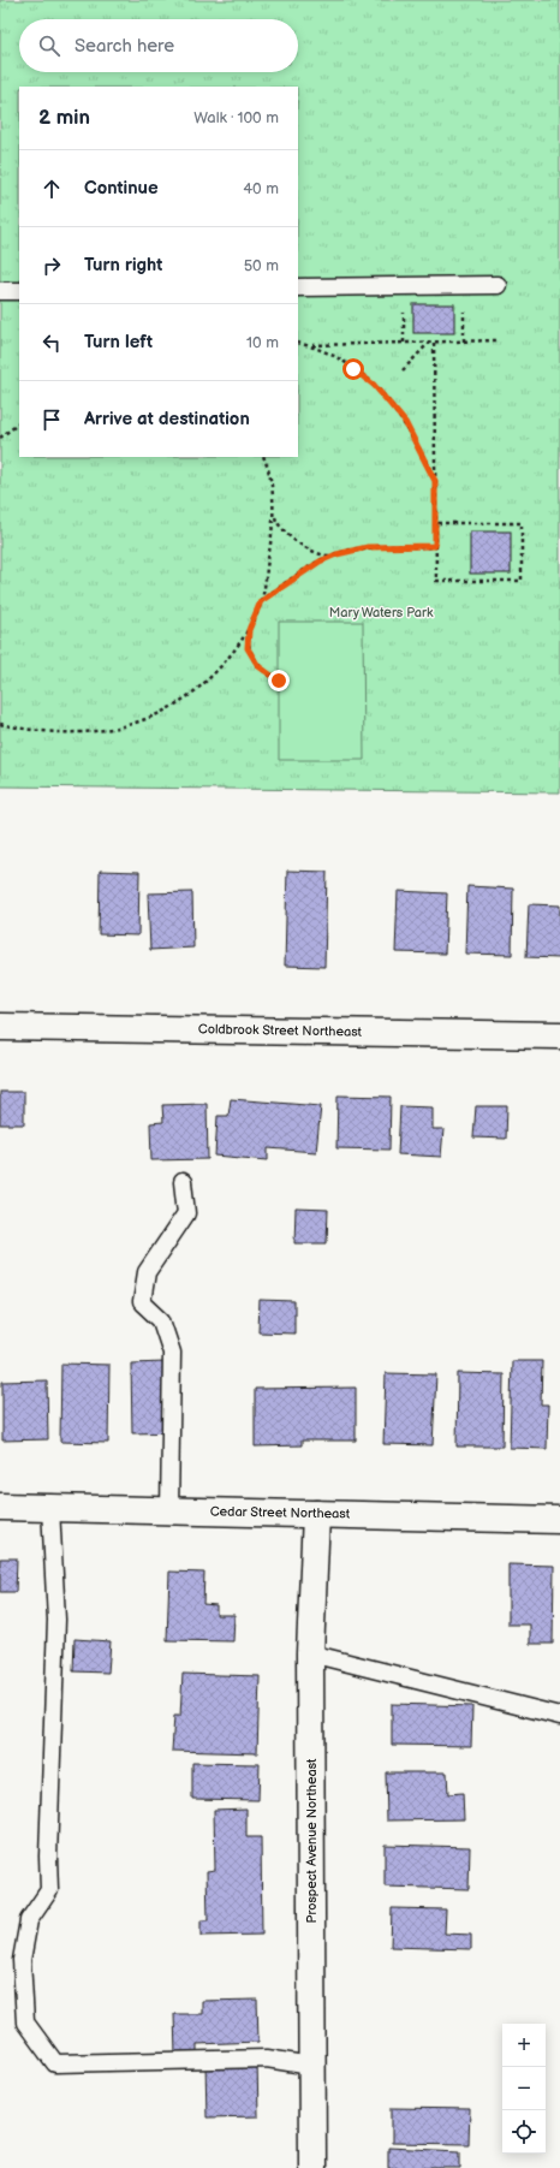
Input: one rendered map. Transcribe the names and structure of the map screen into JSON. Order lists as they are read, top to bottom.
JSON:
{
  "streets": {
    "street": ["Coldbrook Street Northeast", "Cedar Street Northeast", "Prospect Avenue Northeast"]
  },
  "crossings": [
    ["Cedar Street Northeast", "Prospect Avenue Northeast"]
  ],
  "parks": ["Mary Waters Park"],
  "page": {
    "search": "Search here",
    "heading": ["2 min", "Walk · 100 m"],
    "list": [
      ["Continue", "40 m"],
      ["Turn right", "50 m"],
      ["Turn left", "10 m"],
      "Arrive at destination"
    ],
    "map_buttons": ["+", "−"]
  }
}
